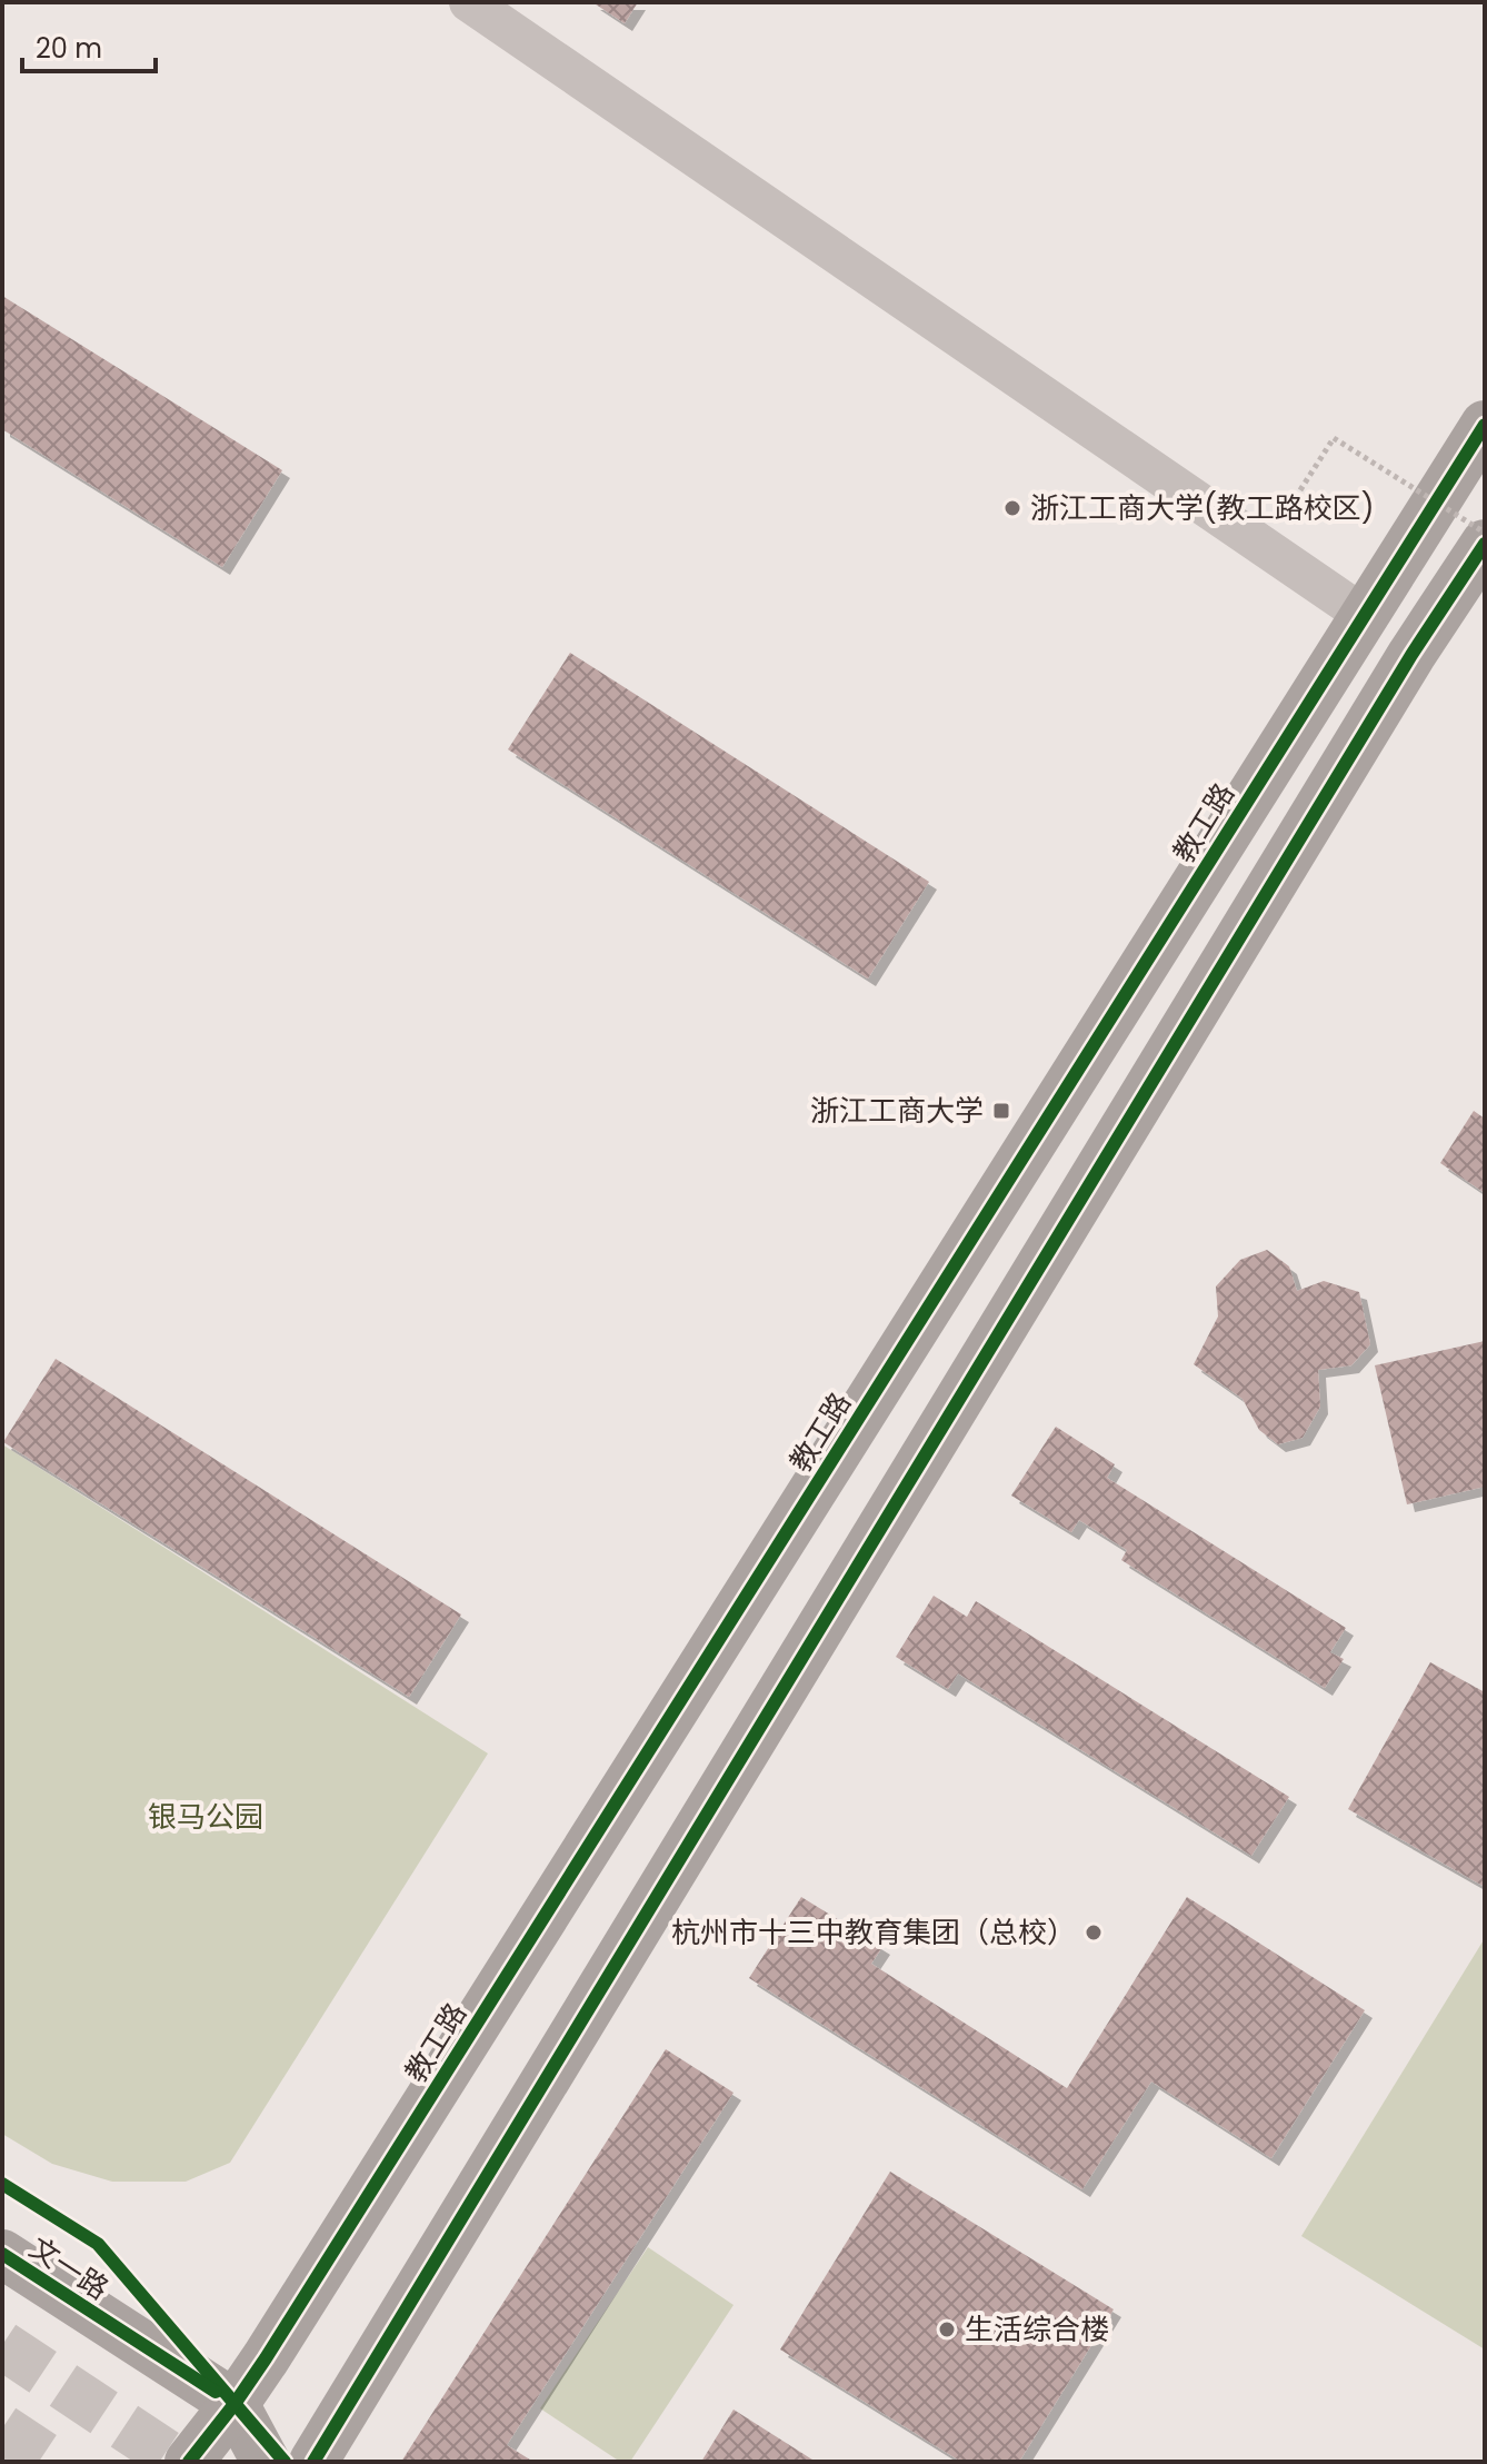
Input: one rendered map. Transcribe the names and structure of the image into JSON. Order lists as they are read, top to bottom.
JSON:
{
  "streets": {
    "main road": ["教工路", "文一路"]
  },
  "crossings": [
    ["教工路", "文一路"]
  ],
  "parks": ["银马公园"],
  "places": {
    "other": ["浙江工商大学(教工路校区)", "杭州市十三中教育集团（总校）", "生活综合楼"],
    "transit": ["浙江工商大学"]
  },
  "scale_bar": "20 m"
}
